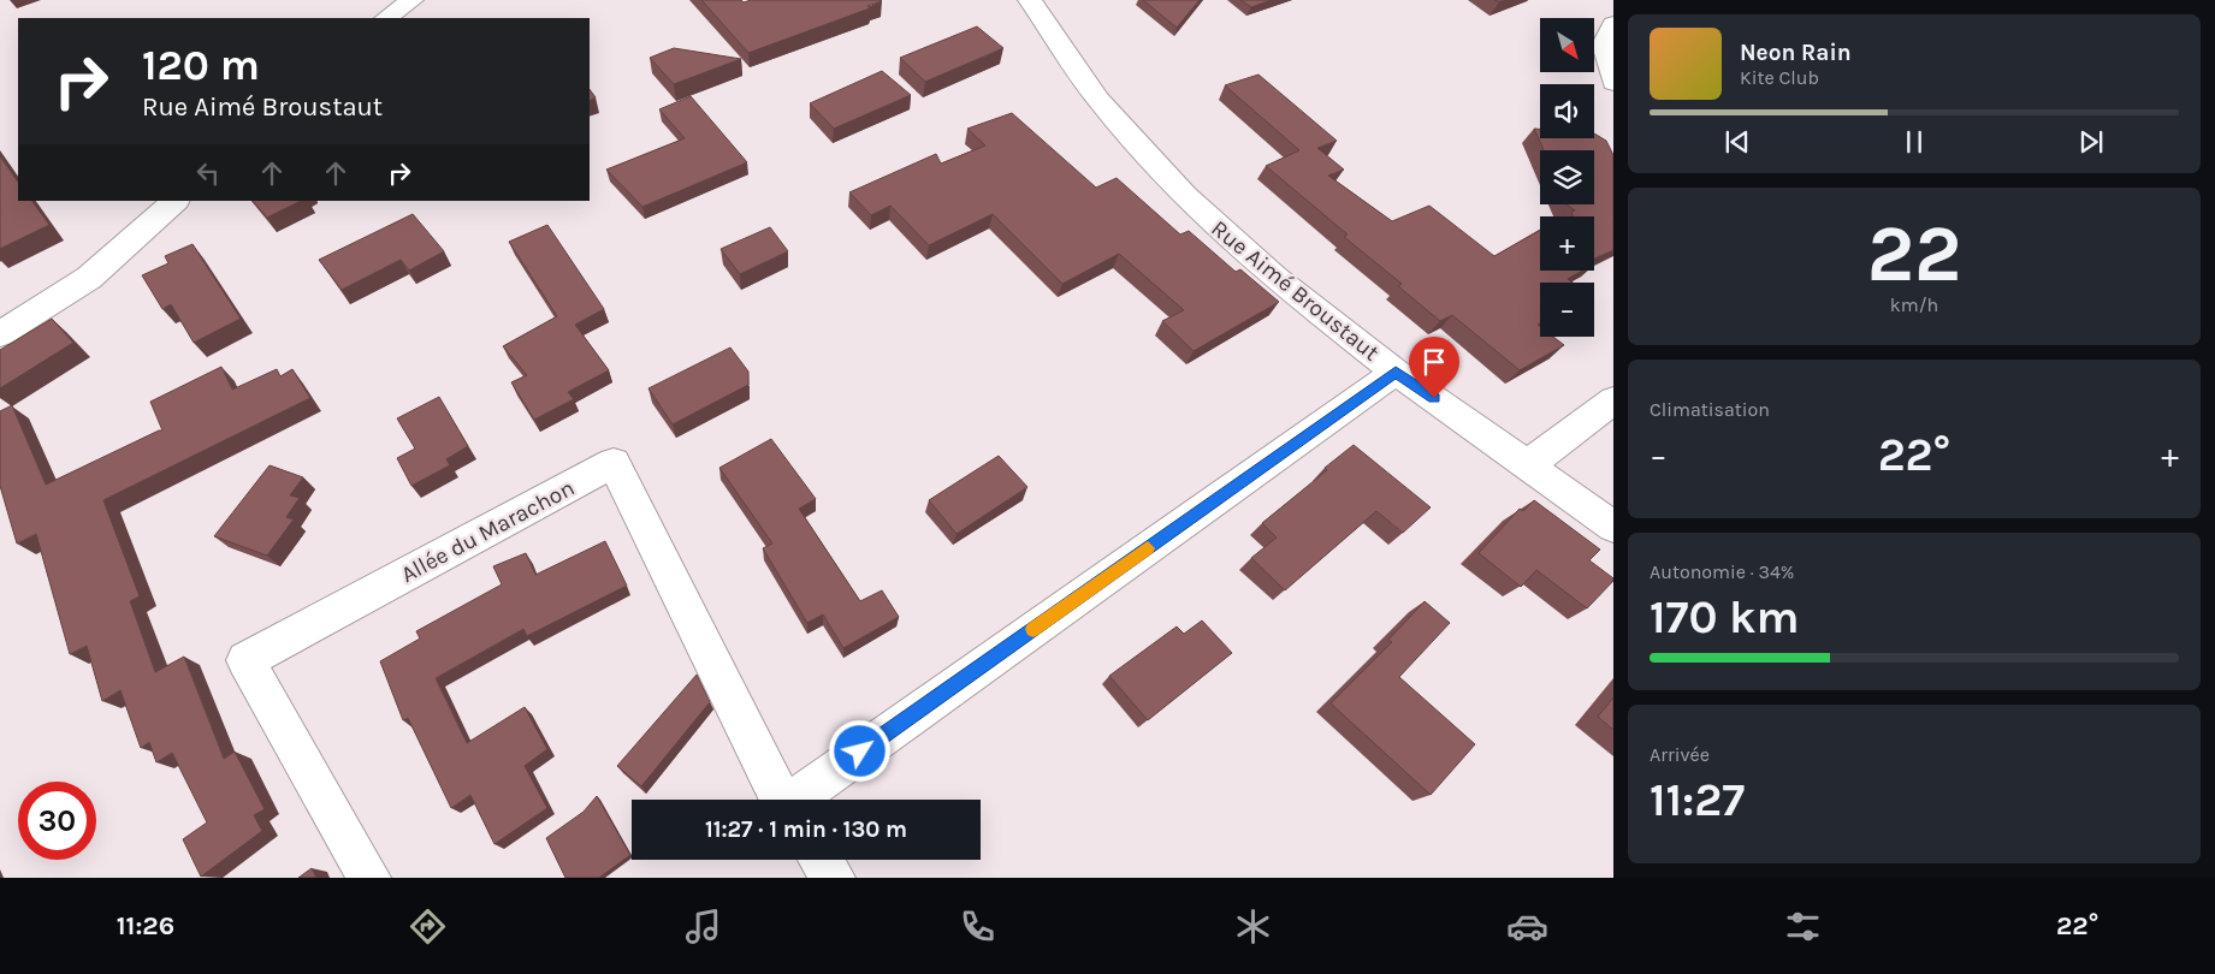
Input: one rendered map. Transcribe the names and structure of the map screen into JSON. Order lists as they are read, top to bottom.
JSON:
{
  "streets": {
    "street": ["Rue Aimé Broustaut", "Allée du Marachon"]
  },
  "crossings": [
    ["Rue Aimé Broustaut", "Allée du Marachon"]
  ],
  "north": "bottom right",
  "page": {
    "map_buttons": ["+", "−"],
    "turn": ["120 m", "Rue Aimé Broustaut"],
    "song": ["Neon Rain", "Kite Club"],
    "tile": [
      ["22", "km/h"],
      "Climatisation",
      ["Autonomie · 34%", "170 km"],
      ["Arrivée", "11:27"]
    ],
    "heat": ["−", "22°", "+"],
    "limit": "30",
    "trip": "11:27 · 1 min · 130 m",
    "tabs": ["11:26", "22°"]
  }
}
